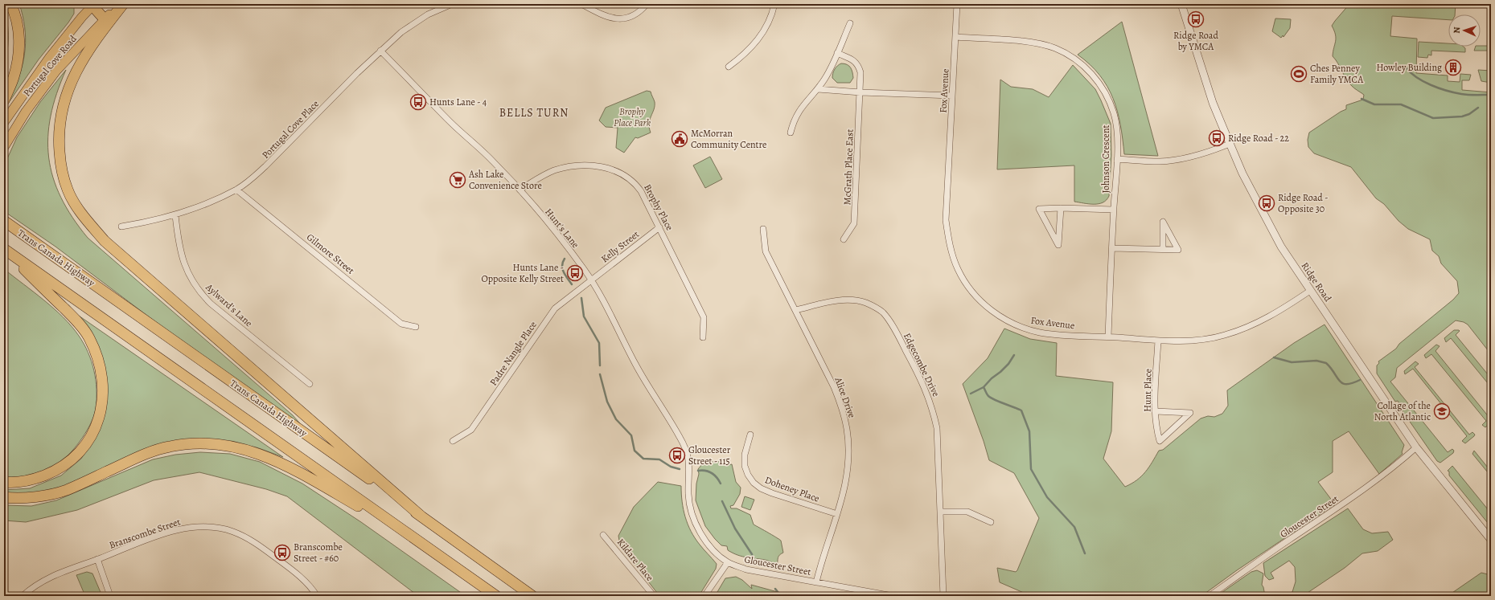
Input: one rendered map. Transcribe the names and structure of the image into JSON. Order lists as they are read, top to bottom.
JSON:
{
  "streets": {
    "highway": ["Trans Canada Highway"],
    "main road": ["Portugal Cove Road"],
    "street": [
      "Fox Avenue",
      "Portugal Cove Place",
      "Johnson Crescent",
      "McGrath Place East",
      "Brophy Place",
      "Hunt's Lane",
      "Kelly Street",
      "Gilmore Street",
      "Ridge Road",
      "Aylward's Lane",
      "Padre Nangle Place",
      "Edgecombe Drive",
      "Hunt Place",
      "Alice Drive",
      "Doheney Place",
      "Gloucester Street",
      "Branscombe Street",
      "Kildare Place"
    ]
  },
  "crossings": [
    ["Fox Avenue", "Johnson Crescent"],
    ["Fox Avenue", "Ridge Road"],
    ["Fox Avenue", "Hunt Place"],
    ["Portugal Cove Place", "Hunt's Lane"],
    ["Portugal Cove Place", "Gilmore Street"],
    ["Portugal Cove Place", "Aylward's Lane"],
    ["Brophy Place", "Hunt's Lane"],
    ["Brophy Place", "Kelly Street"],
    ["Hunt's Lane", "Kelly Street"],
    ["Hunt's Lane", "Padre Nangle Place"],
    ["Hunt's Lane", "Gloucester Street"],
    ["Kelly Street", "Padre Nangle Place"],
    ["Ridge Road", "Gloucester Street"],
    ["Edgecombe Drive", "Alice Drive"],
    ["Alice Drive", "Doheney Place"],
    ["Alice Drive", "Gloucester Street"]
  ],
  "districts": ["BELLS TURN"],
  "parks": ["Brophy Place Park"],
  "places": {
    "bus stop": [
      "Ridge Road by YMCA",
      "Hunts Lane - 4",
      "Ridge Road - 22",
      "Ridge Road - Opposite 30",
      "Hunts Lane - Opposite Kelly Street",
      "Gloucester Street - 115",
      "Branscombe Street - #60"
    ],
    "building": ["Howley Building"],
    "sports": ["Ches Penney Family YMCA"],
    "public building": ["McMorran Community Centre"],
    "supermarket": ["Ash Lake Convenience Store"],
    "school or university": ["Collage of the North Atlantic"]
  },
  "north": "left"
}
